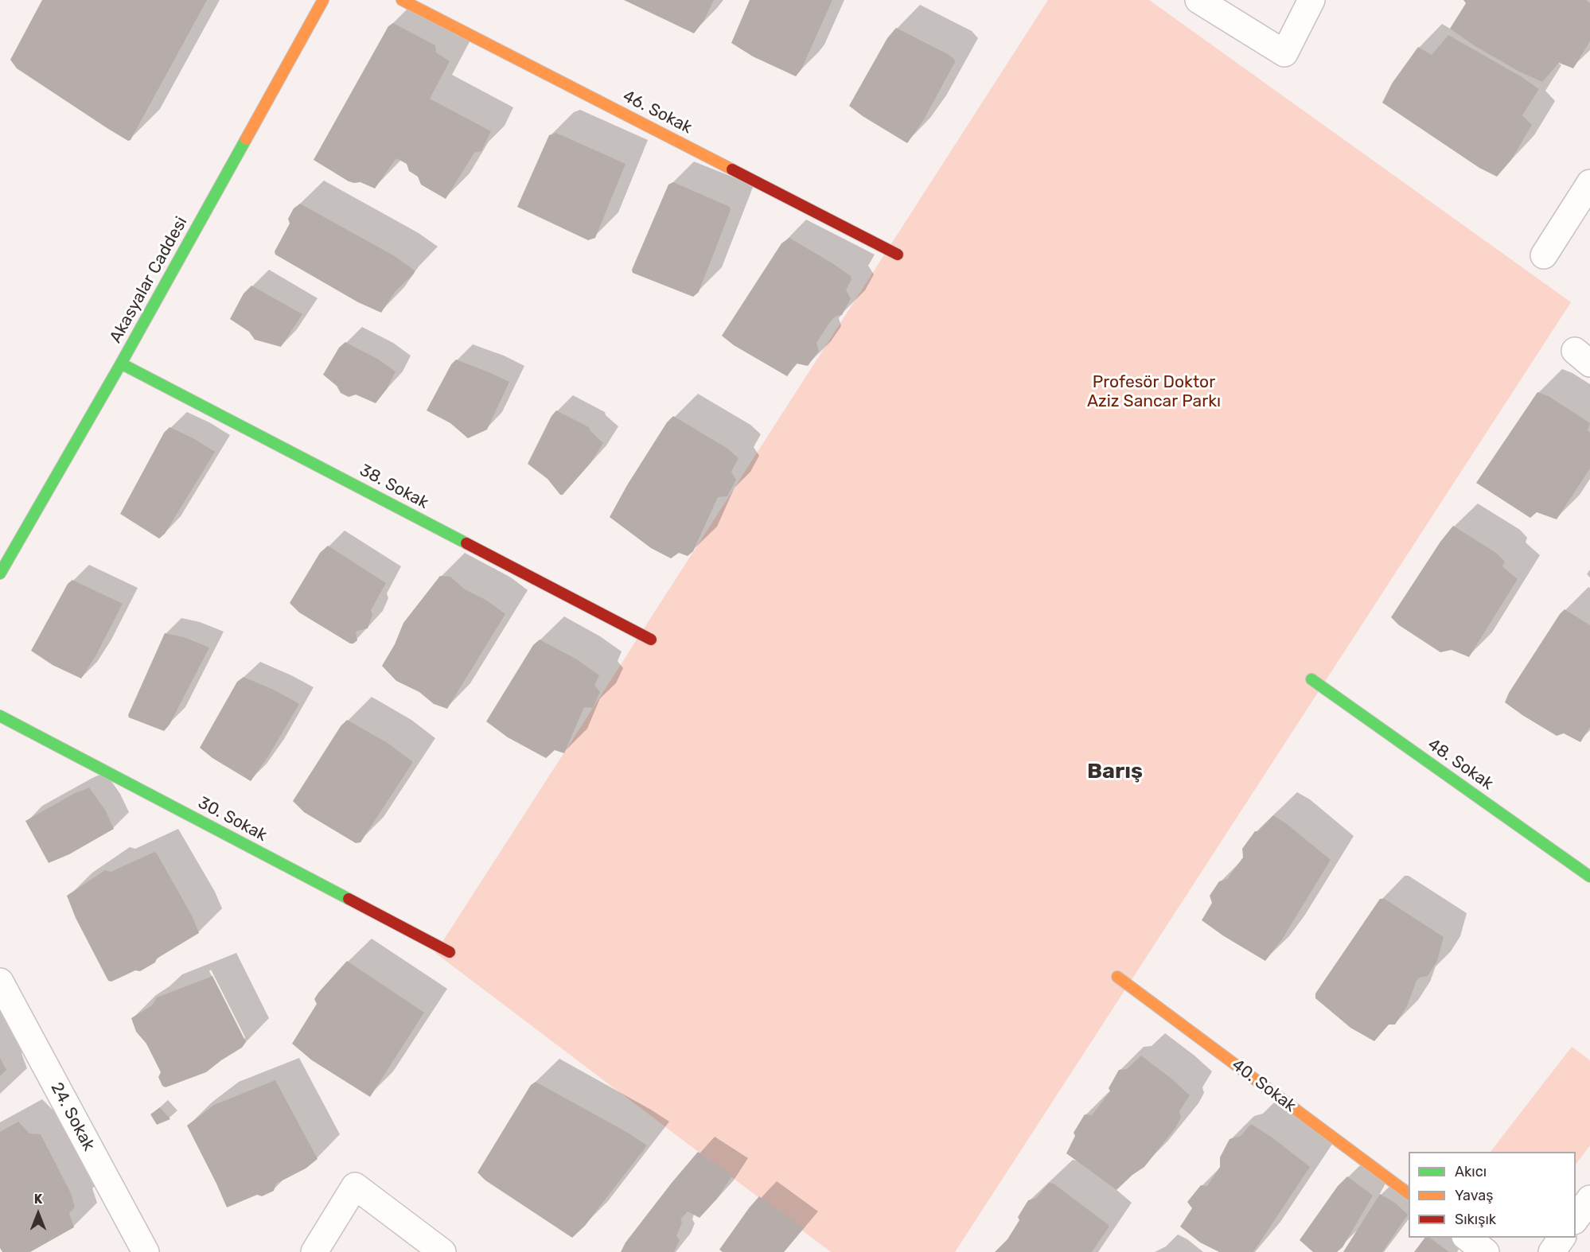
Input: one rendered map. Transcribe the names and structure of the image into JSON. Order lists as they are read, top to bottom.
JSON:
{
  "streets": {
    "street": [
      "46. Sokak",
      "Akasyalar Caddesi",
      "38. Sokak",
      "48. Sokak",
      "30. Sokak",
      "40. Sokak",
      "24. Sokak"
    ]
  },
  "crossings": [
    ["Akasyalar Caddesi", "38. Sokak"]
  ],
  "districts": ["Barış"],
  "parks": ["Profesör Doktor Aziz Sancar Parkı"],
  "legend": ["Akıcı", "Yavaş", "Sıkışık"],
  "north": "top"
}
